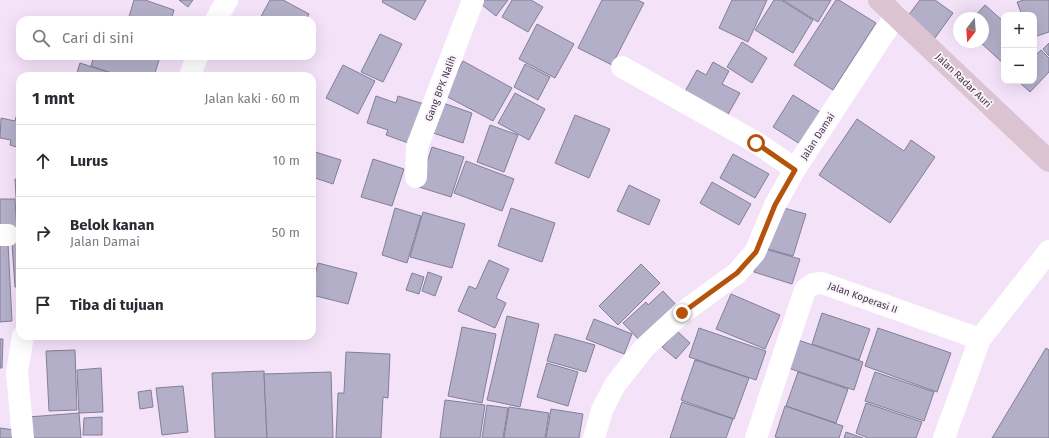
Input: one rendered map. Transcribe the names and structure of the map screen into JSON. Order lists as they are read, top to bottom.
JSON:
{
  "streets": {
    "main road": ["Jalan Radar Auri"],
    "street": ["Gang BPK Nalih", "Jalan Damai", "Jalan Koperasi II"]
  },
  "crossings": [
    ["Jalan Radar Auri", "Jalan Damai"]
  ],
  "north": "bottom",
  "page": {
    "map_buttons": ["+", "−"],
    "search": "Cari di sini",
    "heading": ["1 mnt", "Jalan kaki · 60 m"],
    "list": [
      ["Lurus", "10 m"],
      ["Belok kanan", "Jalan Damai", "50 m"],
      "Tiba di tujuan"
    ]
  }
}
